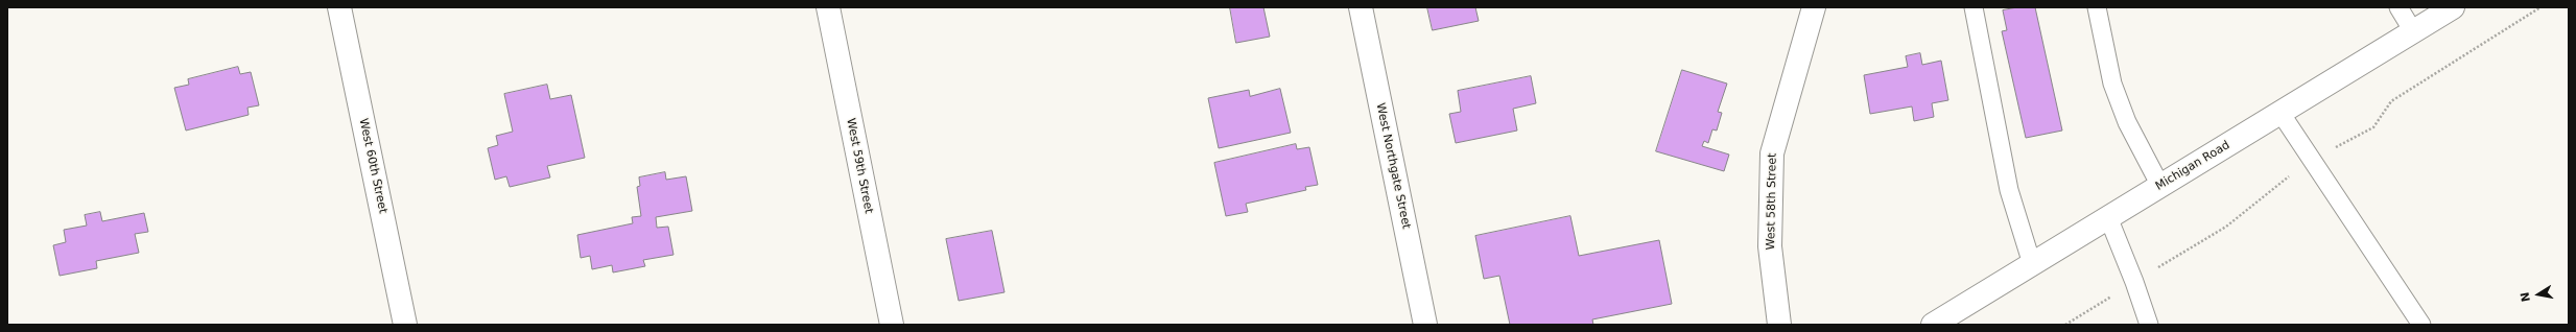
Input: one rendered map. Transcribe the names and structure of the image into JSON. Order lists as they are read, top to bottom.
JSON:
{
  "streets": {
    "street": [
      "West 60th Street",
      "West 59th Street",
      "West Northgate Street",
      "Michigan Road",
      "West 58th Street"
    ]
  },
  "north": "left"
}
